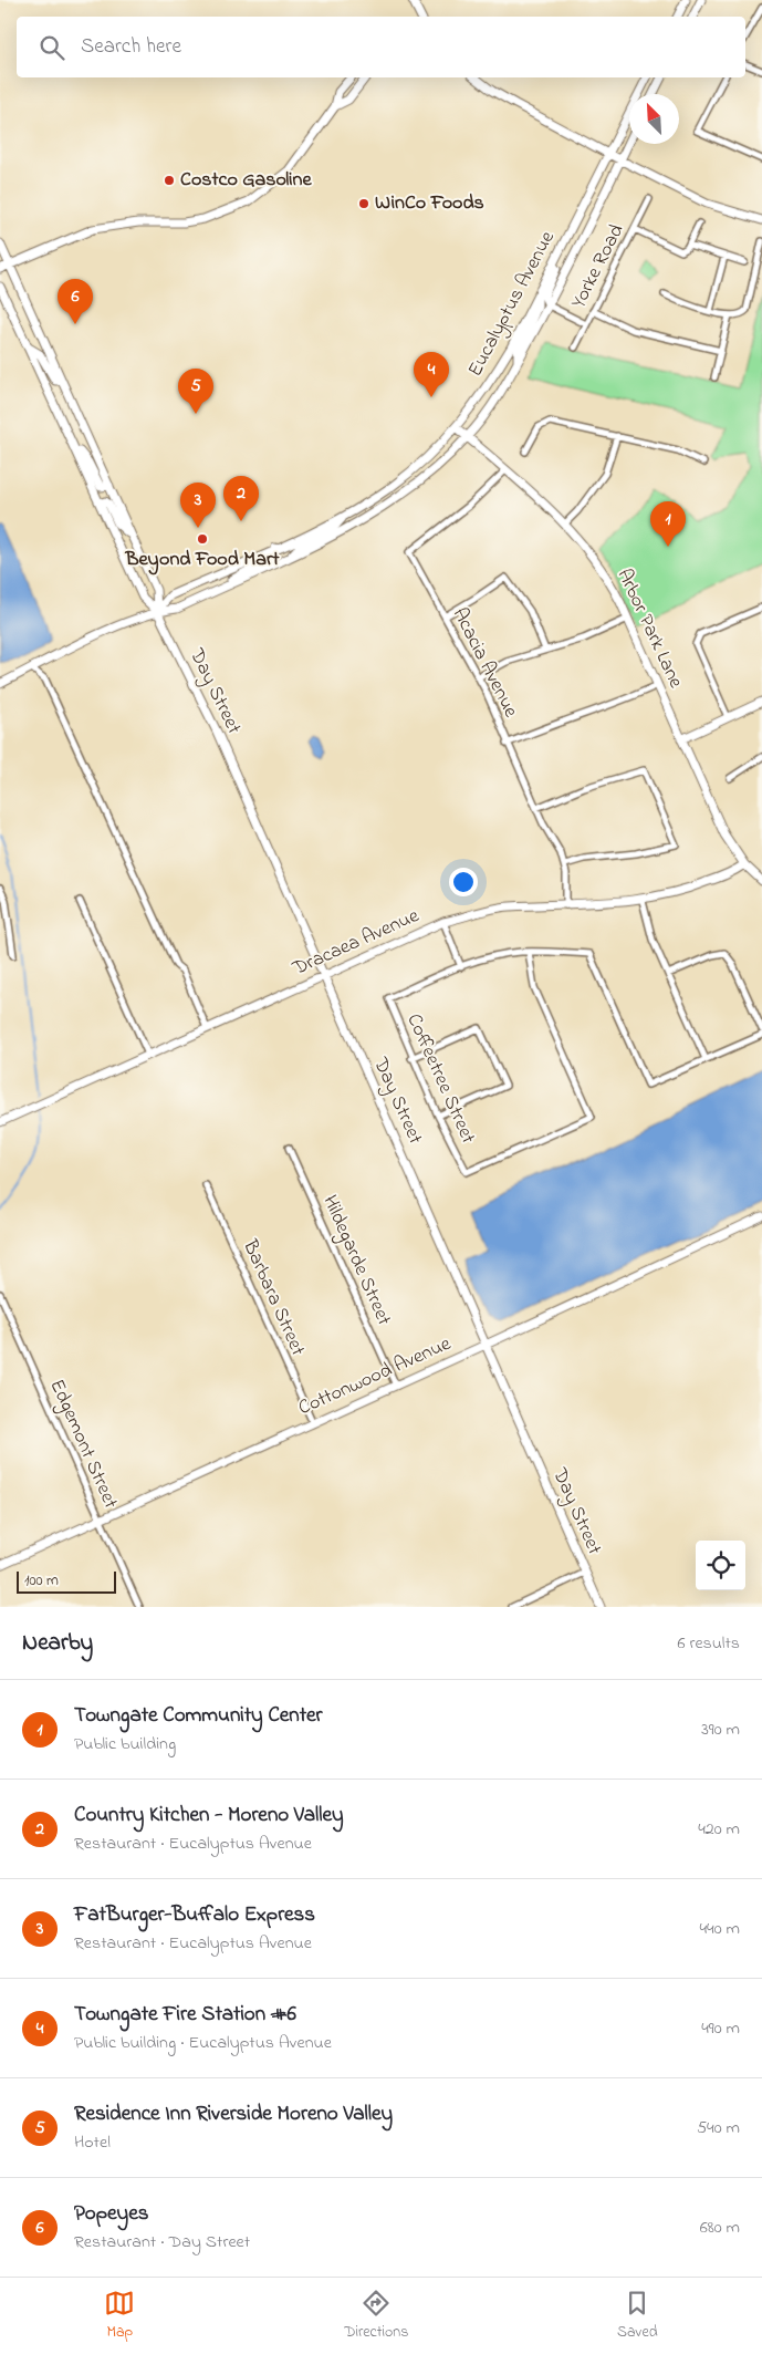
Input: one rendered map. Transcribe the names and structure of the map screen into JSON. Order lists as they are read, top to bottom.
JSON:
{
  "streets": {
    "main road": [
      "Eucalyptus Avenue",
      "Arbor Park Lane",
      "Day Street",
      "Dracaea Avenue",
      "Cottonwood Avenue"
    ],
    "street": [
      "Yorke Road",
      "Acacia Avenue",
      "Coffeetree Street",
      "Hildegarde Street",
      "Barbara Street",
      "Edgemont Street"
    ]
  },
  "crossings": [
    ["Eucalyptus Avenue", "Arbor Park Lane"],
    ["Eucalyptus Avenue", "Day Street"],
    ["Arbor Park Lane", "Acacia Avenue"],
    ["Arbor Park Lane", "Dracaea Avenue"],
    ["Acacia Avenue", "Dracaea Avenue"],
    ["Day Street", "Dracaea Avenue"],
    ["Day Street", "Cottonwood Avenue"],
    ["Hildegarde Street", "Cottonwood Avenue"],
    ["Barbara Street", "Cottonwood Avenue"],
    ["Cottonwood Avenue", "Edgemont Street"]
  ],
  "places": ["Costco Gasoline", "WinCo Foods", "Beyond Food Mart"],
  "scale_bar": "100 m",
  "north": "top left",
  "page": {
    "search": "Search here",
    "pins": [
      "6",
      "4",
      "5",
      "2",
      "3",
      "1"
    ],
    "scale": "100 m",
    "heading": ["Nearby", "6 results"],
    "list": [
      {
        "mark": "1",
        "name": "Towngate Community Center",
        "note": "Public building",
        "value": "390 m"
      },
      {
        "mark": "2",
        "name": "Country Kitchen - Moreno Valley",
        "note": "Restaurant · Eucalyptus Avenue",
        "value": "420 m"
      },
      {
        "mark": "3",
        "name": "FatBurger-Buffalo Express",
        "note": "Restaurant · Eucalyptus Avenue",
        "value": "440 m"
      },
      {
        "mark": "4",
        "name": "Towngate Fire Station #6",
        "note": "Public building · Eucalyptus Avenue",
        "value": "490 m"
      },
      {
        "mark": "5",
        "name": "Residence Inn Riverside Moreno Valley",
        "note": "Hotel",
        "value": "540 m"
      },
      {
        "mark": "6",
        "name": "Popeyes",
        "note": "Restaurant · Day Street",
        "value": "680 m"
      }
    ],
    "nav": ["Map", "Directions", "Saved"]
  }
}
